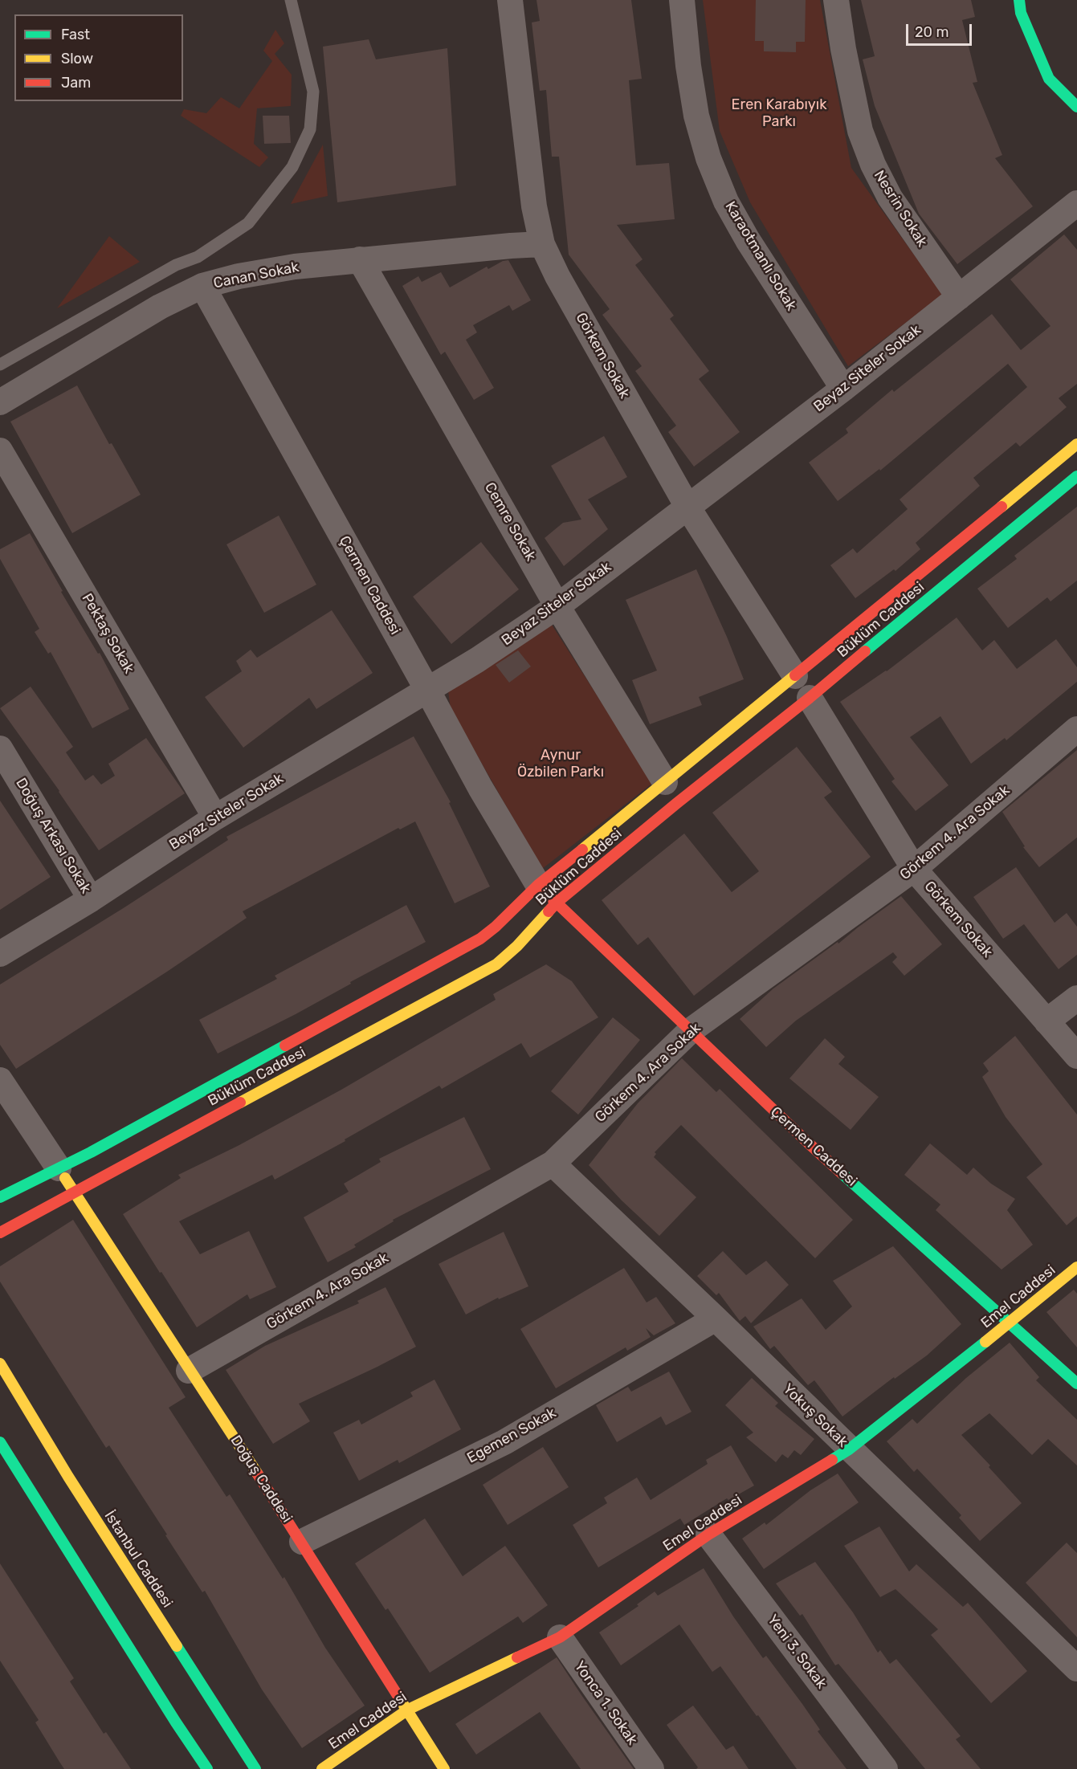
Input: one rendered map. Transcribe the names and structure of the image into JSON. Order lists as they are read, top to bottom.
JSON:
{
  "streets": {
    "main road": [
      "Çermen Caddesi",
      "Büklüm Caddesi",
      "Emel Caddesi",
      "Doğuş Caddesi",
      "İstanbul Caddesi"
    ],
    "street": [
      "Nesrin Sokak",
      "Karaotmanlı Sokak",
      "Canan Sokak",
      "Görkem Sokak",
      "Beyaz Siteler Sokak",
      "Cemre Sokak",
      "Pektaş Sokak",
      "Görkem 4. Ara Sokak",
      "Doğuş Arkası Sokak",
      "Yokuş Sokak",
      "Egemen Sokak",
      "Yeni 3. Sokak",
      "Yonca 1. Sokak"
    ]
  },
  "crossings": [
    ["Nesrin Sokak", "Beyaz Siteler Sokak"],
    ["Karaotmanlı Sokak", "Beyaz Siteler Sokak"],
    ["Canan Sokak", "Görkem Sokak"],
    ["Canan Sokak", "Cemre Sokak"],
    ["Canan Sokak", "Çermen Caddesi"],
    ["Görkem Sokak", "Beyaz Siteler Sokak"],
    ["Görkem Sokak", "Büklüm Caddesi"],
    ["Görkem Sokak", "Görkem 4. Ara Sokak"],
    ["Beyaz Siteler Sokak", "Cemre Sokak"],
    ["Beyaz Siteler Sokak", "Çermen Caddesi"],
    ["Beyaz Siteler Sokak", "Pektaş Sokak"],
    ["Beyaz Siteler Sokak", "Doğuş Arkası Sokak"],
    ["Cemre Sokak", "Büklüm Caddesi"],
    ["Çermen Caddesi", "Büklüm Caddesi"],
    ["Çermen Caddesi", "Görkem 4. Ara Sokak"],
    ["Çermen Caddesi", "Emel Caddesi"],
    ["Büklüm Caddesi", "Doğuş Caddesi"],
    ["Görkem 4. Ara Sokak", "Yokuş Sokak"],
    ["Görkem 4. Ara Sokak", "Doğuş Caddesi"],
    ["Emel Caddesi", "Yokuş Sokak"],
    ["Emel Caddesi", "Doğuş Caddesi"],
    ["Emel Caddesi", "Yeni 3. Sokak"],
    ["Emel Caddesi", "Yonca 1. Sokak"],
    ["Yokuş Sokak", "Egemen Sokak"],
    ["Egemen Sokak", "Doğuş Caddesi"]
  ],
  "parks": ["Eren Karabıyık Parkı", "Aynur Özbilen Parkı"],
  "legend": ["Fast", "Slow", "Jam"],
  "scale_bar": "20 m"
}
